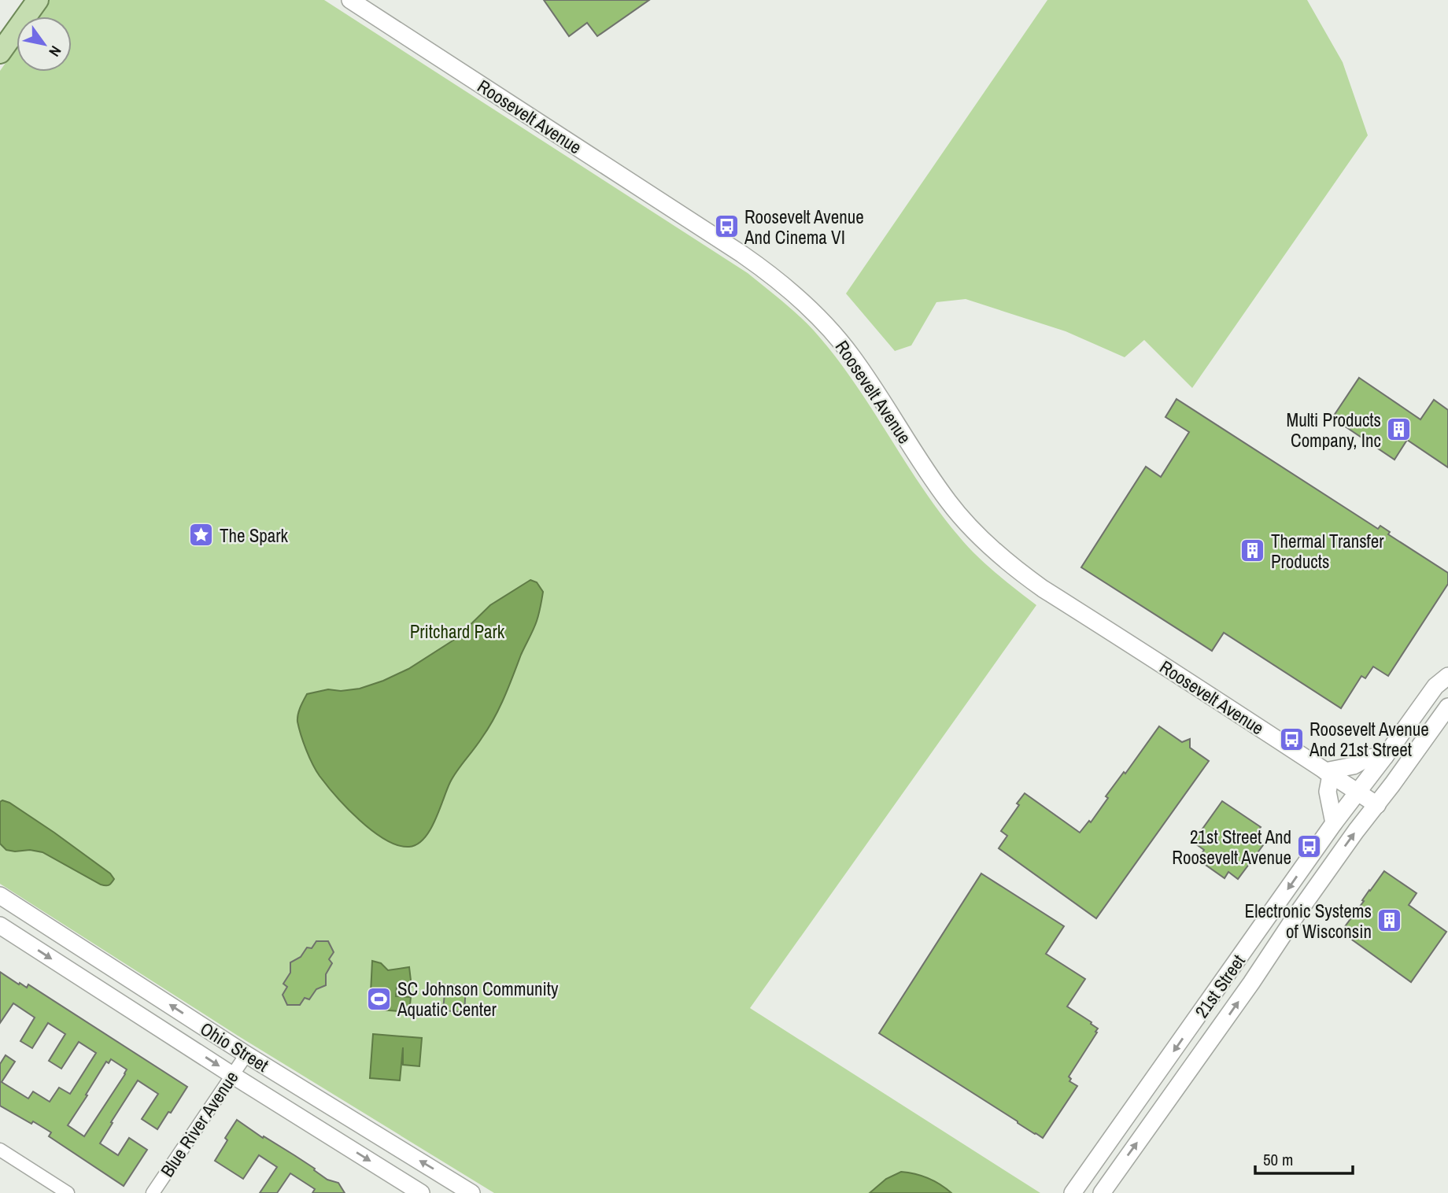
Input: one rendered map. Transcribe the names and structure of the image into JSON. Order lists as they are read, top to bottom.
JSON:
{
  "streets": {
    "street": [
      "Roosevelt Avenue",
      "21st Street",
      "Ohio Street",
      "Blue River Avenue"
    ]
  },
  "crossings": [
    ["Roosevelt Avenue", "21st Street"],
    ["Ohio Street", "Blue River Avenue"]
  ],
  "parks": ["Pritchard Park"],
  "places": {
    "bus stop": ["Roosevelt Avenue And Cinema VI", "Roosevelt Avenue And 21st Street", "21st Street And Roosevelt Avenue"],
    "building": ["Multi Products Company, Inc", "Thermal Transfer Products", "Electronic Systems of Wisconsin"],
    "place": ["The Spark"],
    "sports": ["SC Johnson Community Aquatic Center"]
  },
  "scale_bar": "50 m",
  "north": "bottom right"
}
